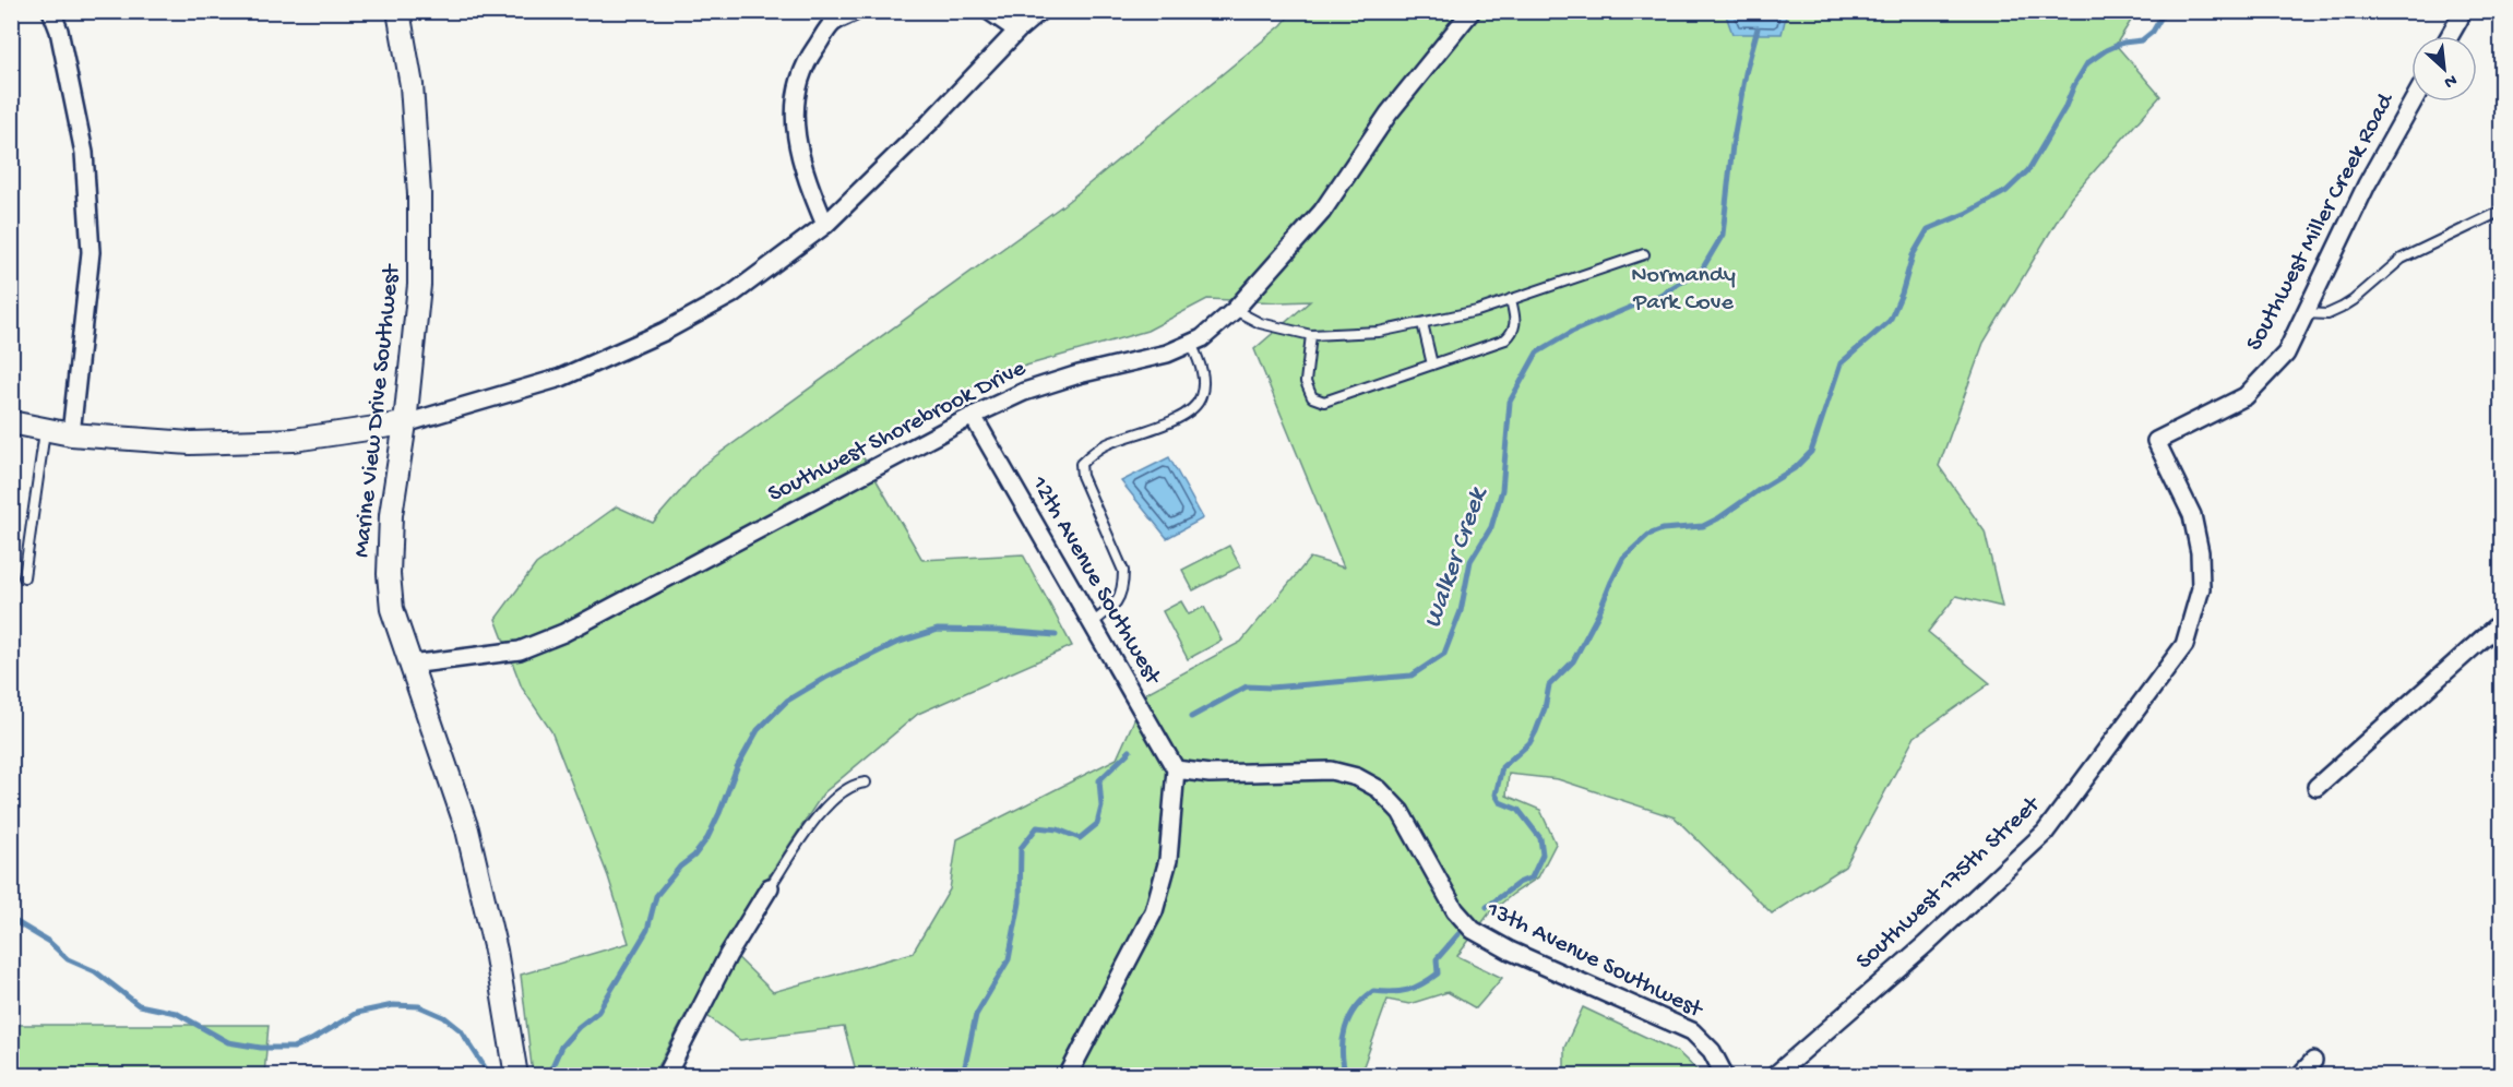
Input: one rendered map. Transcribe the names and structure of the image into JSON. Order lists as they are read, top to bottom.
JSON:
{
  "streets": {
    "street": [
      "Southwest Miller Creek Road",
      "Marine View Drive Southwest",
      "Southwest Shorebrook Drive",
      "12th Avenue Southwest",
      "Southwest 175th Street",
      "13th Avenue Southwest"
    ]
  },
  "crossings": [
    ["Southwest Miller Creek Road", "Southwest 175th Street"],
    ["Marine View Drive Southwest", "Southwest Shorebrook Drive"],
    ["Southwest Shorebrook Drive", "12th Avenue Southwest"],
    ["12th Avenue Southwest", "13th Avenue Southwest"]
  ],
  "water": ["Walker Creek"],
  "parks": ["Normandy Park Cove"],
  "north": "bottom right"
}
